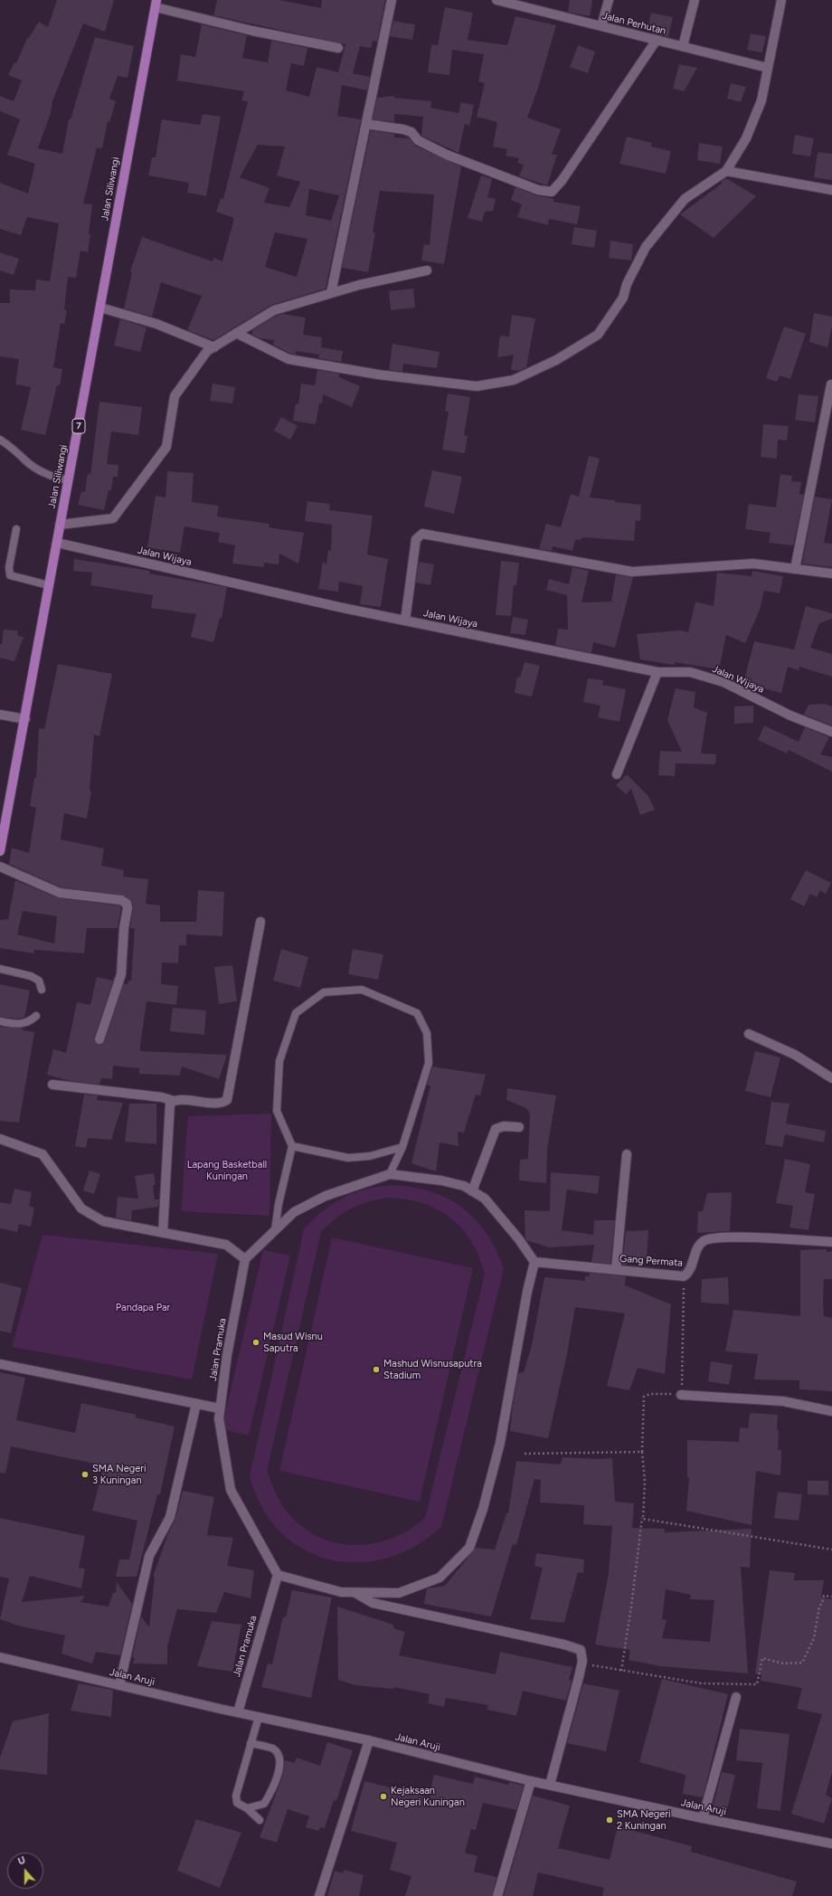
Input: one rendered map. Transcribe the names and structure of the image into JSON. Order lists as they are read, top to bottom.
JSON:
{
  "streets": {
    "main road": ["Jalan Siliwangi", "7"],
    "street": [
      "Jalan Perhutan",
      "Jalan Wijaya",
      "Gang Permata",
      "Jalan Pramuka",
      "Jalan Aruji"
    ]
  },
  "crossings": [
    ["Jalan Siliwangi", "Jalan Wijaya"],
    ["Jalan Pramuka", "Jalan Aruji"]
  ],
  "parks": ["Lapang Basketball Kuningan", "Pandapa Par"],
  "places": [
    "Masud Wisnu Saputra",
    "Mashud Wisnusaputra Stadium",
    "SMA Negeri 3 Kuningan",
    "Kejaksaan Negeri Kuningan",
    "SMA Negeri 2 Kuningan"
  ],
  "north": "top"
}
